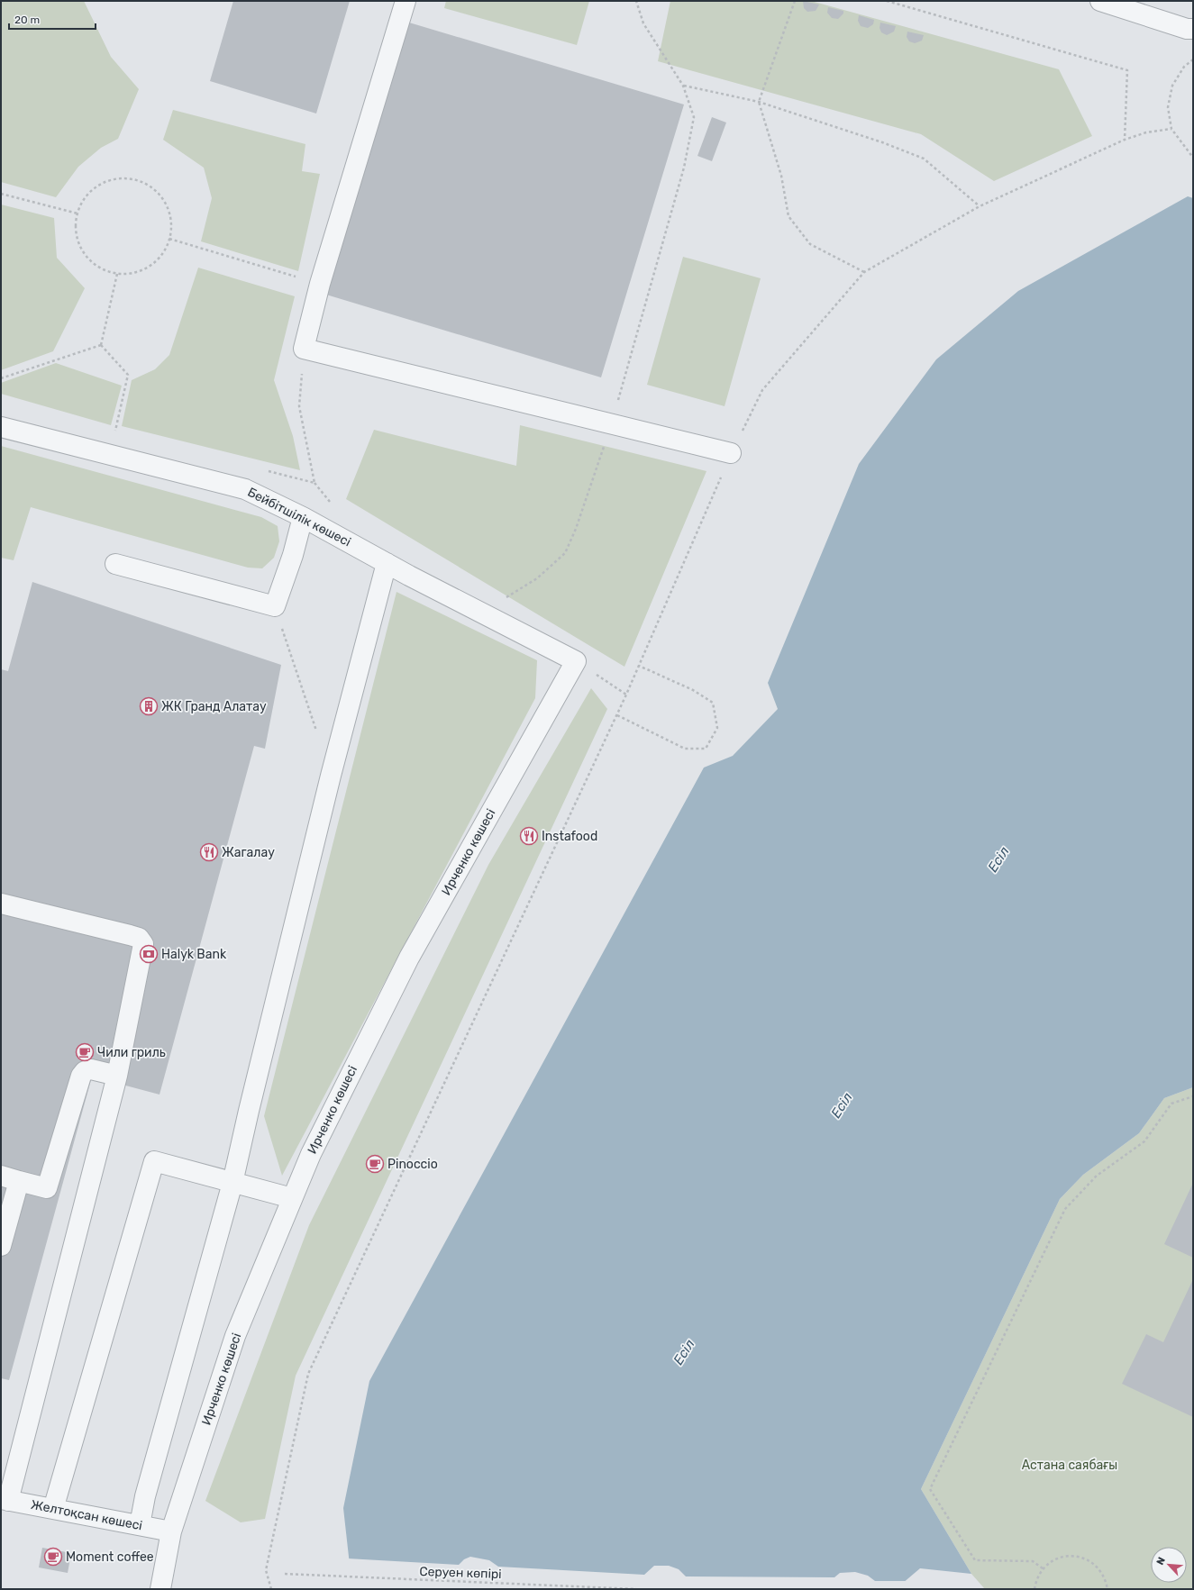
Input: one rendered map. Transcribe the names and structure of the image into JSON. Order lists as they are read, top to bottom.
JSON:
{
  "streets": {
    "street": ["Бейбітшілік көшесі", "Ирченко көшесі", "Желтоқсан көшесі"],
    "path": ["Серуен көпірі"]
  },
  "crossings": [
    ["Бейбітшілік көшесі", "Ирченко көшесі"],
    ["Ирченко көшесі", "Желтоқсан көшесі"]
  ],
  "water": ["Есіл"],
  "parks": ["Астана саябағы"],
  "places": {
    "building": ["ЖК Гранд Алатау"],
    "restaurant": ["Instafood", "Жагалау"],
    "bank": ["Halyk Bank"],
    "cafe": ["Чили гриль", "Pinoccio", "Moment coffee"]
  },
  "scale_bar": "20 m",
  "north": "top left"
}
